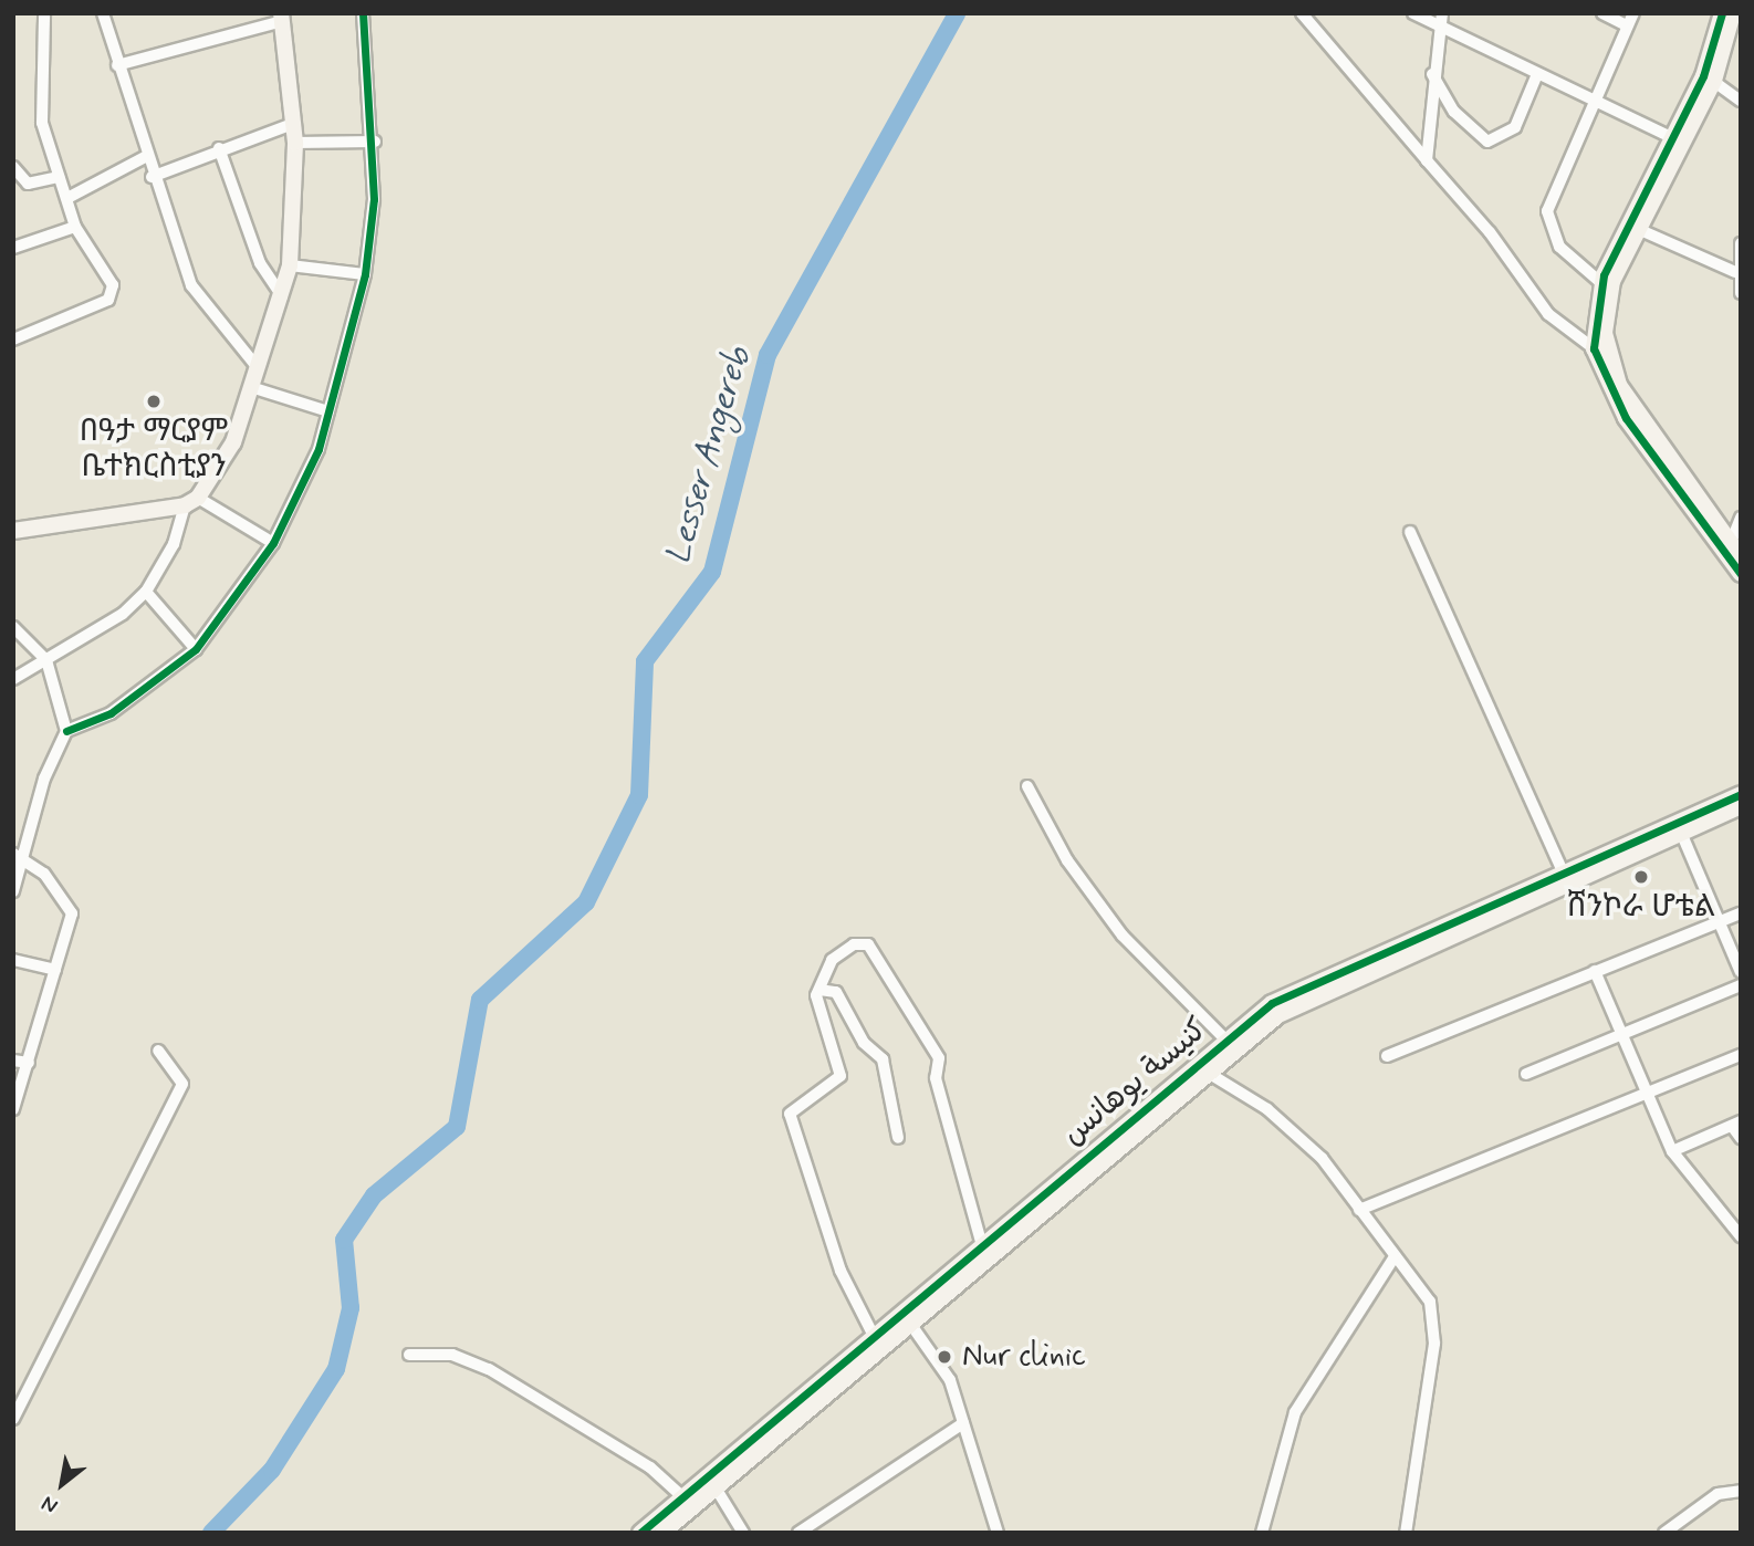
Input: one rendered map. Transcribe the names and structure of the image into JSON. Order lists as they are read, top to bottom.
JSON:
{
  "streets": {
    "cycle path": ["كنيسة يوهانس"]
  },
  "water": ["Lesser Angereb"],
  "places": ["በዓታ ማርያም ቤተክርስቲያን", "ሸንኮራ ሆቴል", "Nur clinic"],
  "north": "bottom left"
}
